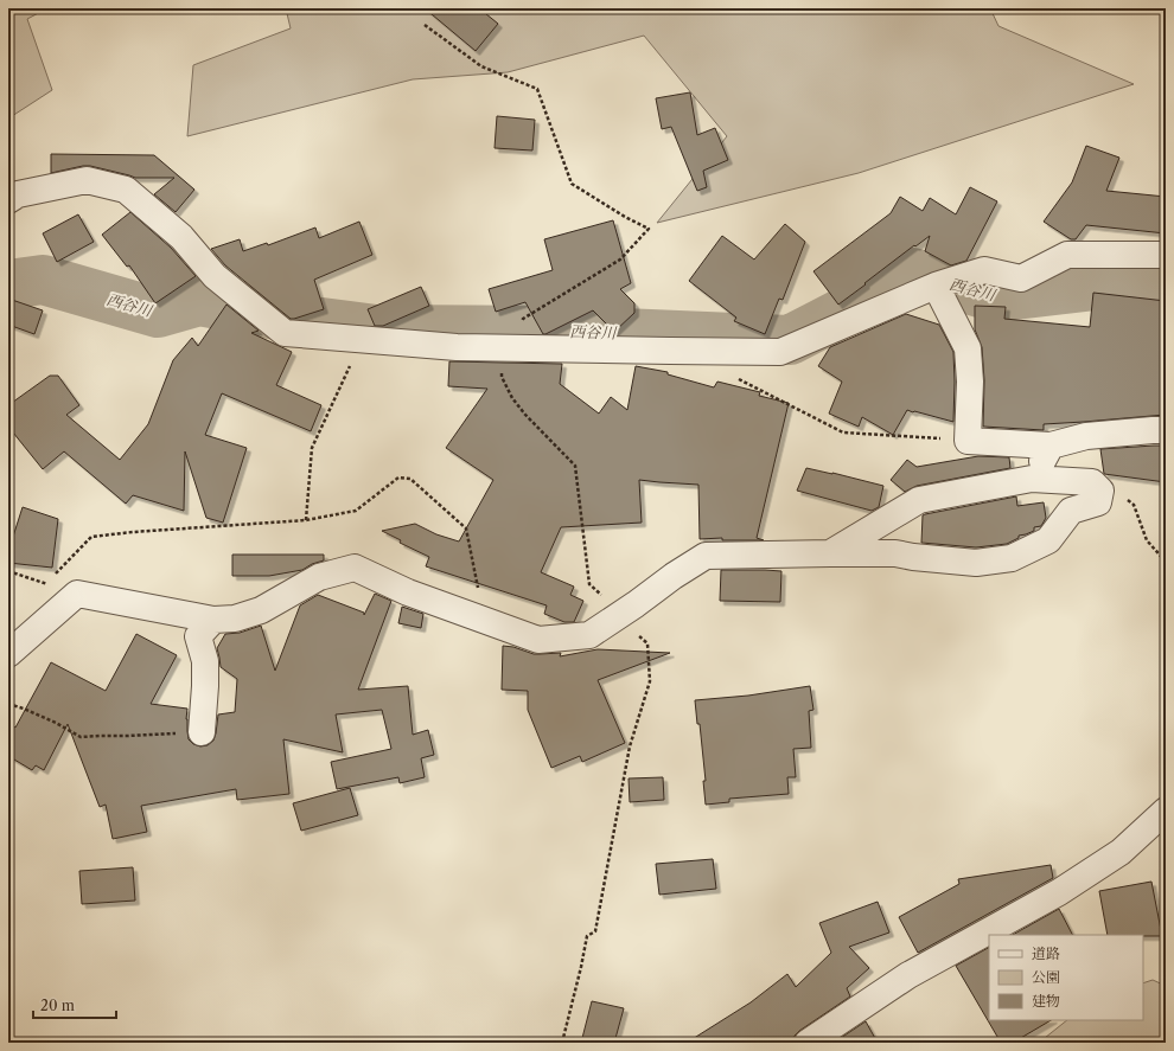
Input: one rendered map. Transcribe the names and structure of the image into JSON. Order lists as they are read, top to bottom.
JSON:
{
  "water": ["西谷川"],
  "legend": ["道路", "公園", "建物"],
  "scale_bar": "20 m"
}
